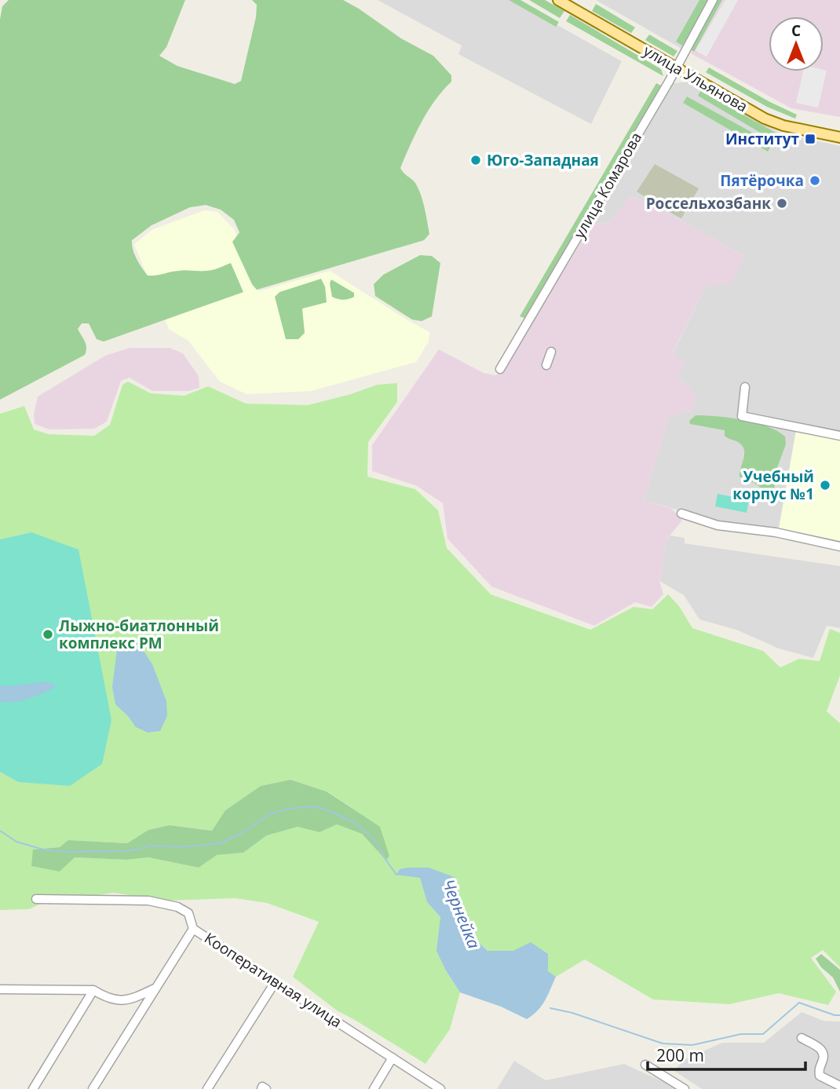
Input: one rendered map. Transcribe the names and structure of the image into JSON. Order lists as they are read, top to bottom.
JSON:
{
  "streets": {
    "main road": ["улица Ульянова"],
    "street": ["улица Комарова", "Кооперативная улица"]
  },
  "crossings": [
    ["улица Ульянова", "улица Комарова"]
  ],
  "water": ["Чернейка"],
  "places": {
    "transit": ["Институт"],
    "other": [
      "Юго-Западная",
      "Пятёрочка",
      "Россельхозбанк",
      "Учебный корпус №1",
      "Лыжно-биатлонный комплекс РМ"
    ]
  },
  "scale_bar": "200 m",
  "north": "top"
}
